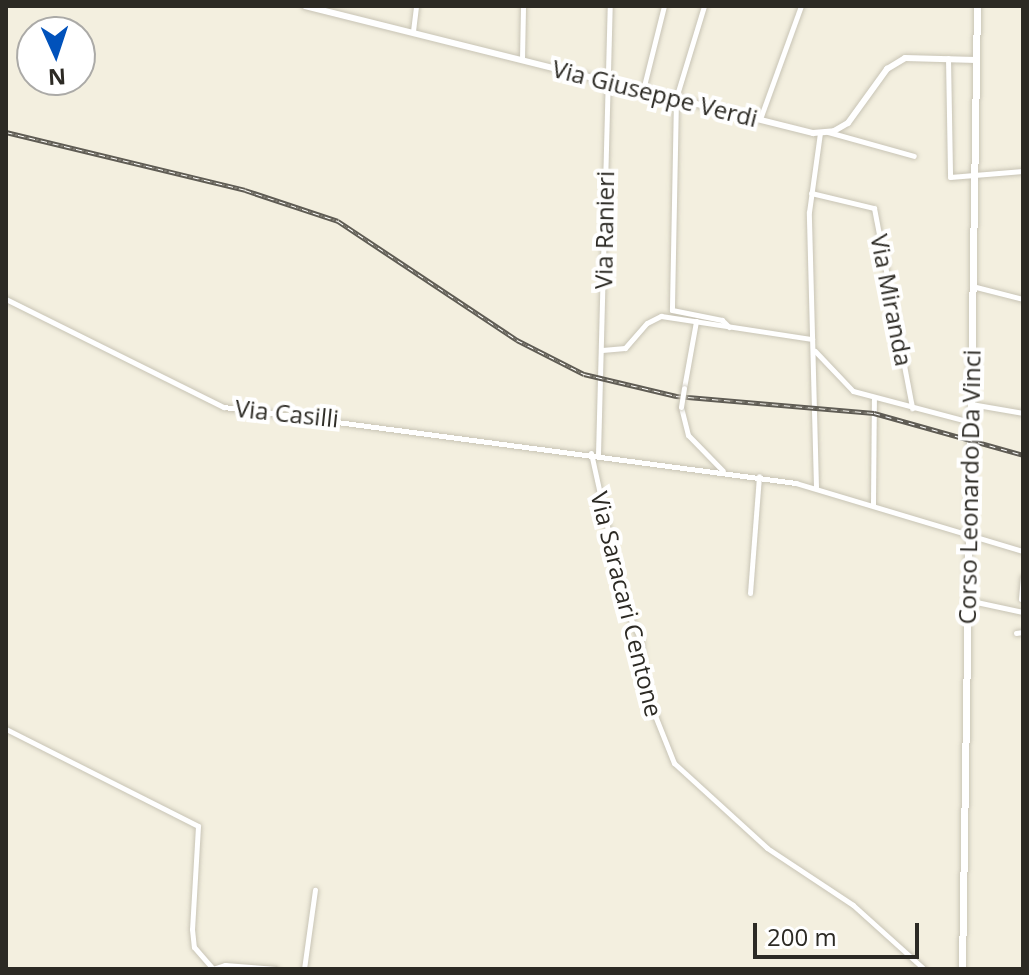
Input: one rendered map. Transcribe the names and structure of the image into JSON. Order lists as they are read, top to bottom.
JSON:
{
  "streets": {
    "main road": ["Corso Leonardo Da Vinci"],
    "street": [
      "Via Giuseppe Verdi",
      "Via Ranieri",
      "Via Miranda",
      "Via Casilli",
      "Via Saracari Centone"
    ]
  },
  "crossings": [
    ["Via Giuseppe Verdi", "Via Ranieri"],
    ["Via Ranieri", "Via Casilli"],
    ["Via Ranieri", "Via Saracari Centone"],
    ["Via Casilli", "Corso Leonardo Da Vinci"],
    ["Via Casilli", "Via Saracari Centone"]
  ],
  "scale_bar": "200 m",
  "north": "bottom"
}
